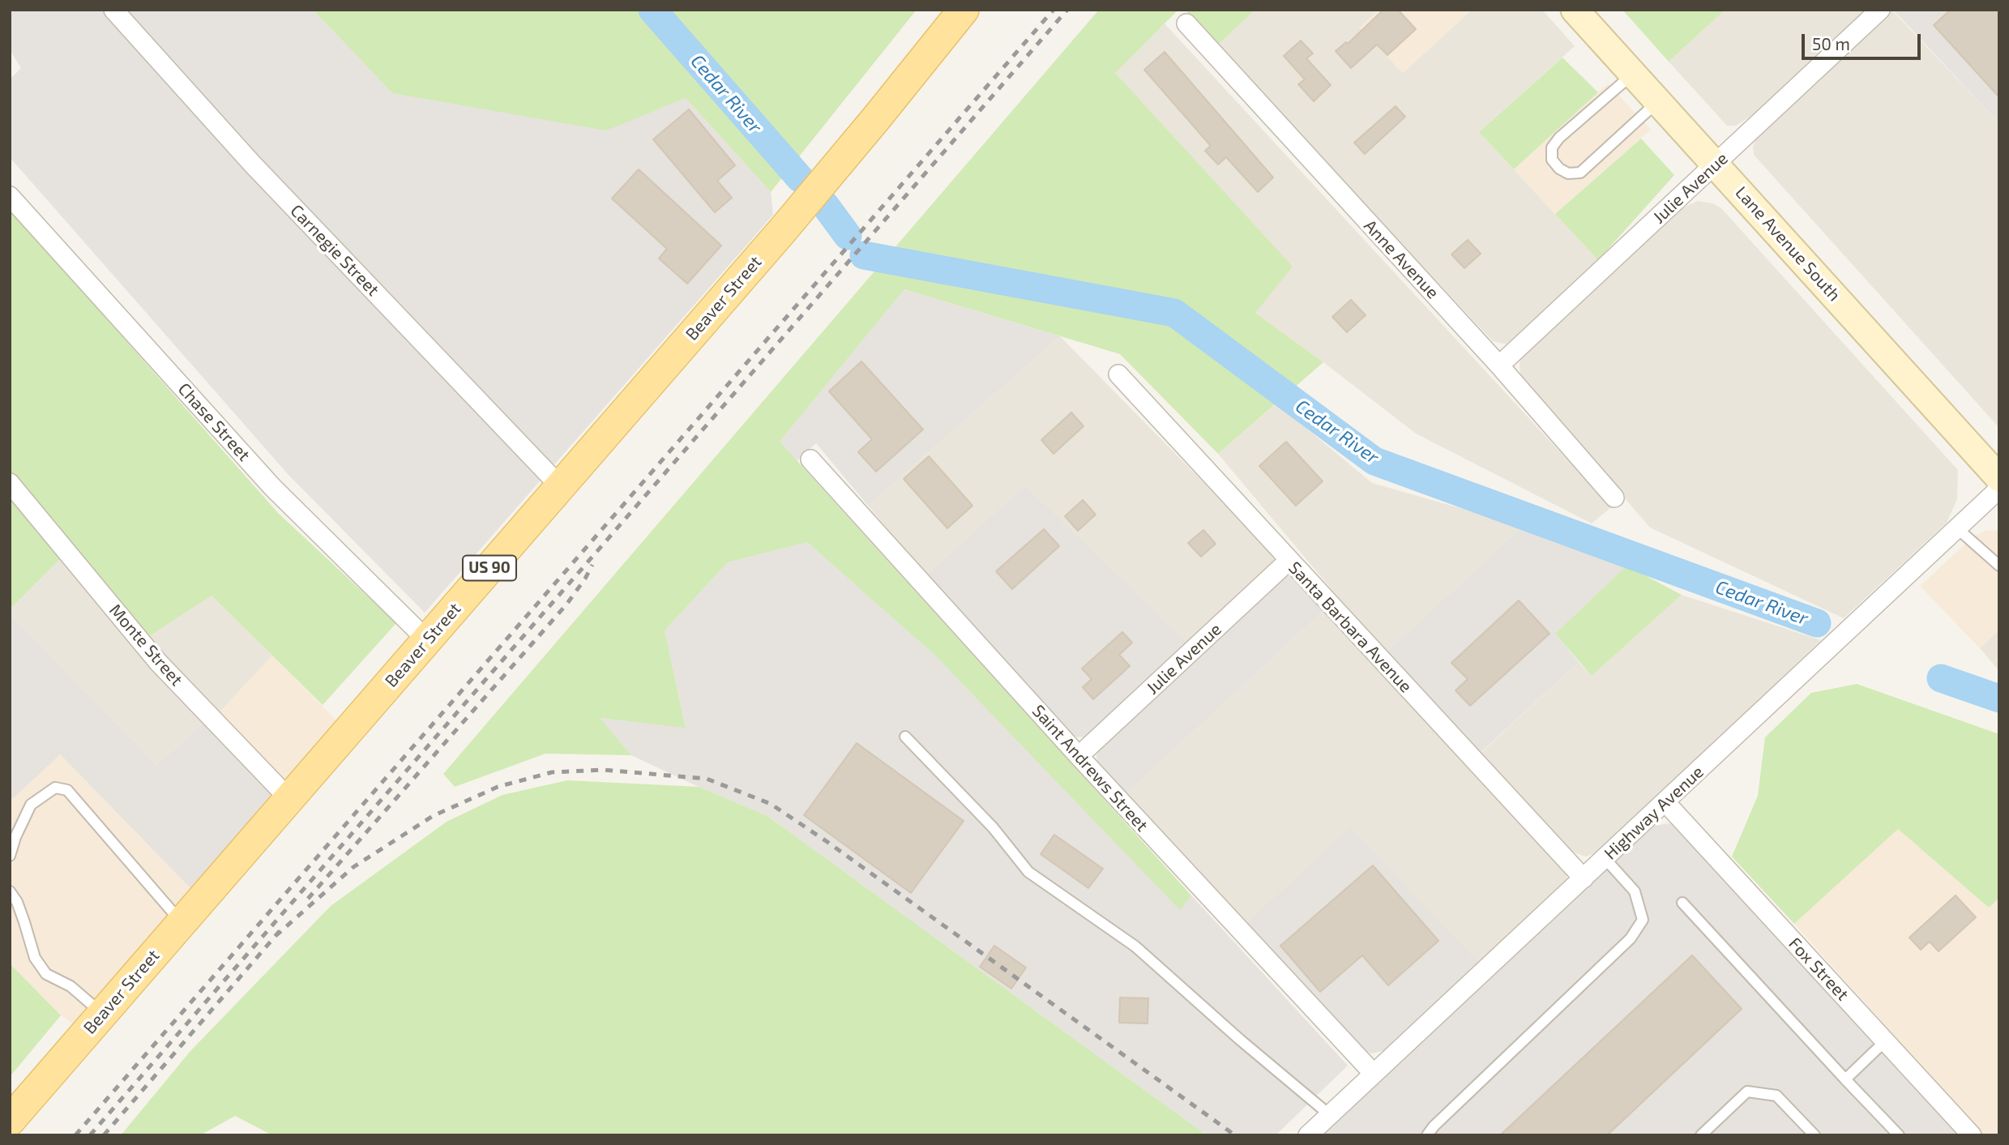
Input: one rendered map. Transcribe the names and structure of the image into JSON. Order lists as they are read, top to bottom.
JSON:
{
  "streets": {
    "main road": ["Lane Avenue South", "Beaver Street", "US 90"],
    "street": [
      "Julie Avenue",
      "Carnegie Street",
      "Anne Avenue",
      "Chase Street",
      "Santa Barbara Avenue",
      "Monte Street",
      "Saint Andrews Street",
      "Highway Avenue",
      "Fox Street"
    ]
  },
  "crossings": [
    ["Julie Avenue", "Lane Avenue South"],
    ["Julie Avenue", "Anne Avenue"],
    ["Julie Avenue", "Santa Barbara Avenue"],
    ["Julie Avenue", "Saint Andrews Street"],
    ["Carnegie Street", "Beaver Street"],
    ["Beaver Street", "Chase Street"],
    ["Beaver Street", "Monte Street"],
    ["Santa Barbara Avenue", "Highway Avenue"],
    ["Saint Andrews Street", "Highway Avenue"],
    ["Highway Avenue", "Fox Street"]
  ],
  "water": ["Cedar River"],
  "scale_bar": "50 m"
}
